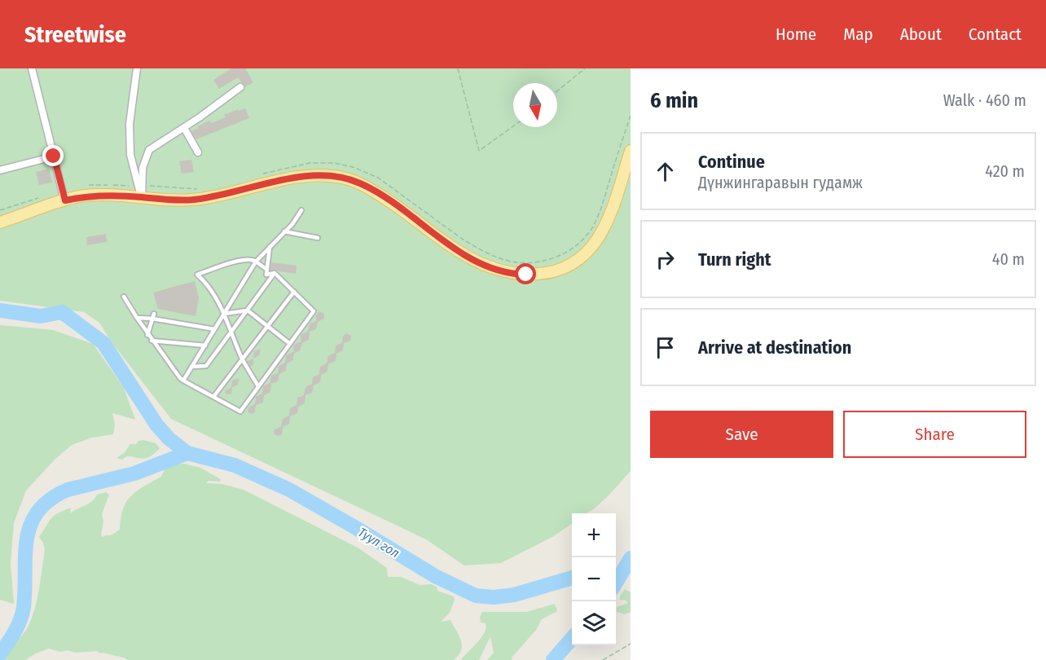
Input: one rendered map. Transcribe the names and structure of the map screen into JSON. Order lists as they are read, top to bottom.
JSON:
{
  "water": ["Туул гол"],
  "north": "bottom",
  "page": {
    "header": "Streetwise",
    "nav": [
      "Home",
      "Map",
      "About",
      "Contact"
    ],
    "heading": ["6 min", "Walk · 460 m"],
    "list": [
      ["Continue", "Дүнжингаравын гудамж", "420 m"],
      ["Turn right", "40 m"],
      "Arrive at destination"
    ],
    "buttons": ["Save", "Share"],
    "map_buttons": ["+", "−"]
  }
}
